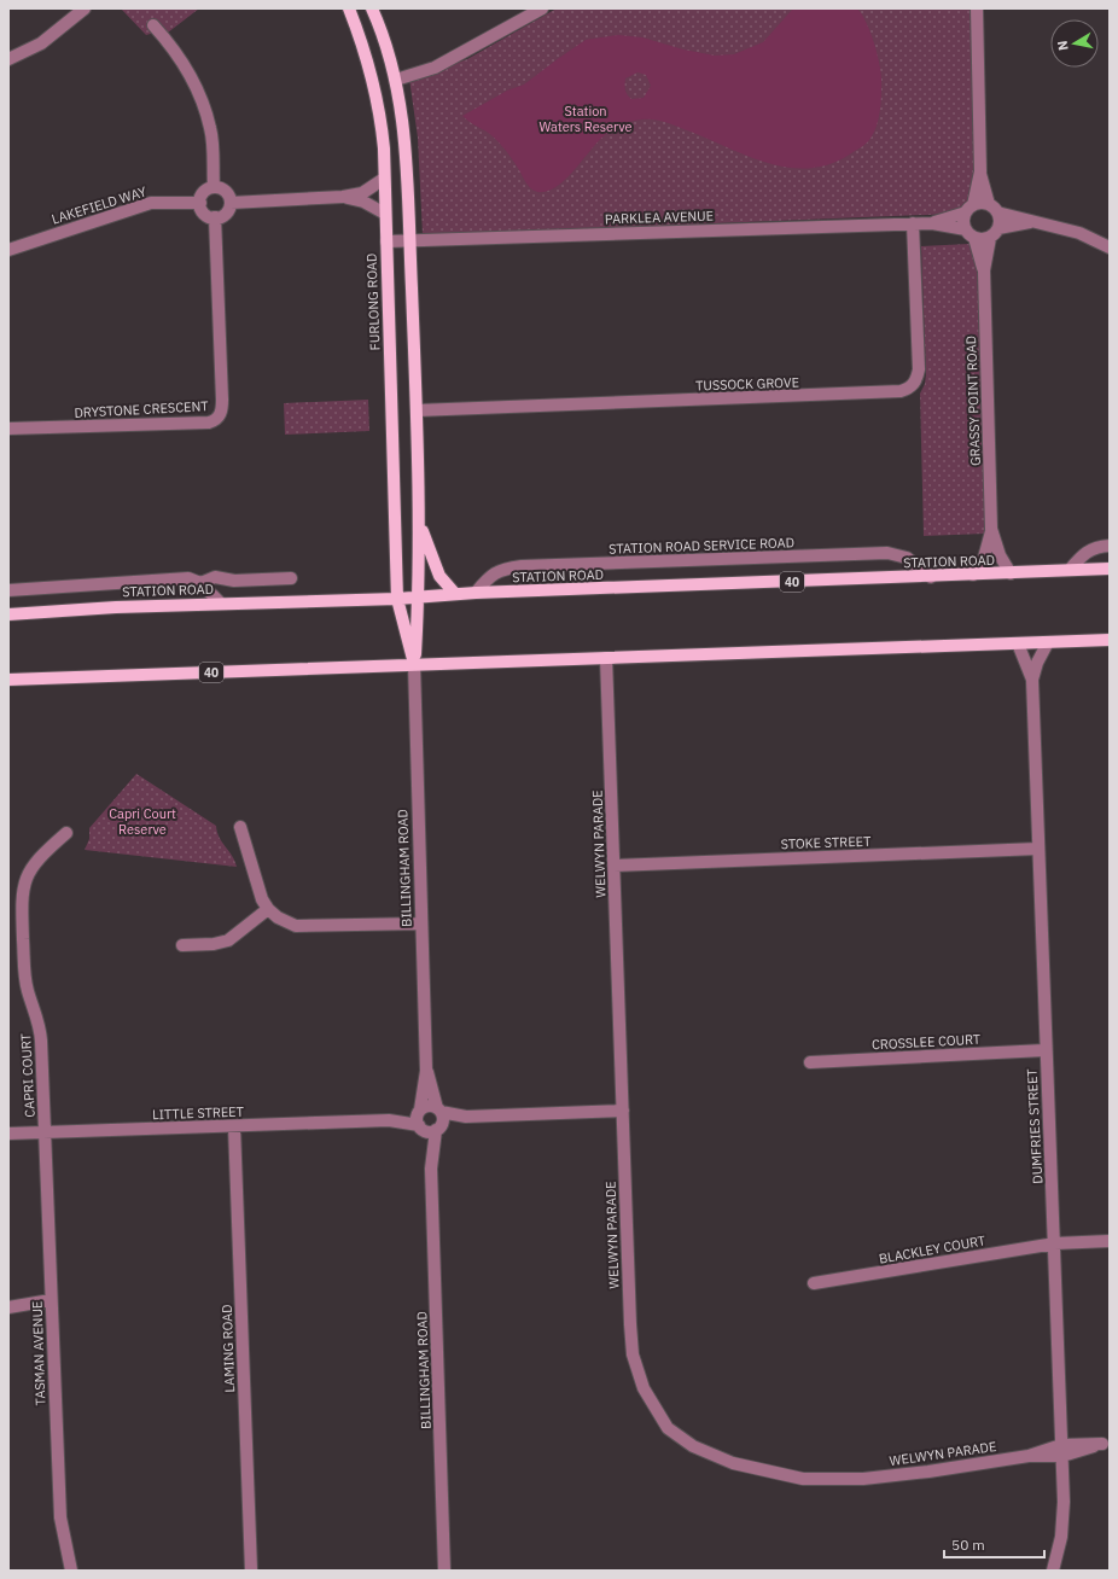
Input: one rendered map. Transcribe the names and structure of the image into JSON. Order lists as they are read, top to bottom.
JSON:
{
  "streets": {
    "main road": ["FURLONG ROAD", "STATION ROAD", "40"],
    "street": [
      "LAKEFIELD WAY",
      "PARKLEA AVENUE",
      "TUSSOCK GROVE",
      "GRASSY POINT ROAD",
      "DRYSTONE CRESCENT",
      "STATION ROAD SERVICE ROAD",
      "STOKE STREET",
      "WELWYN PARADE",
      "BILLINGHAM ROAD",
      "CROSSLEE COURT",
      "CAPRI COURT",
      "LITTLE STREET",
      "DUMFRIES STREET",
      "BLACKLEY COURT",
      "LAMING ROAD",
      "TASMAN AVENUE"
    ]
  },
  "crossings": [
    ["LAKEFIELD WAY", "DRYSTONE CRESCENT"],
    ["PARKLEA AVENUE", "FURLONG ROAD"],
    ["PARKLEA AVENUE", "TUSSOCK GROVE"],
    ["PARKLEA AVENUE", "GRASSY POINT ROAD"],
    ["FURLONG ROAD", "STATION ROAD"],
    ["FURLONG ROAD", "40"],
    ["FURLONG ROAD", "BILLINGHAM ROAD"],
    ["GRASSY POINT ROAD", "STATION ROAD"],
    ["STATION ROAD SERVICE ROAD", "STATION ROAD"],
    ["40", "WELWYN PARADE"],
    ["40", "BILLINGHAM ROAD"],
    ["40", "DUMFRIES STREET"],
    ["STOKE STREET", "WELWYN PARADE"],
    ["STOKE STREET", "DUMFRIES STREET"],
    ["WELWYN PARADE", "DUMFRIES STREET"],
    ["BILLINGHAM ROAD", "LITTLE STREET"],
    ["CROSSLEE COURT", "DUMFRIES STREET"],
    ["CAPRI COURT", "LITTLE STREET"],
    ["CAPRI COURT", "TASMAN AVENUE"],
    ["LITTLE STREET", "LAMING ROAD"],
    ["LITTLE STREET", "TASMAN AVENUE"],
    ["DUMFRIES STREET", "BLACKLEY COURT"]
  ],
  "parks": ["Station Waters Reserve", "Capri Court Reserve"],
  "scale_bar": "50 m",
  "north": "left"
}
